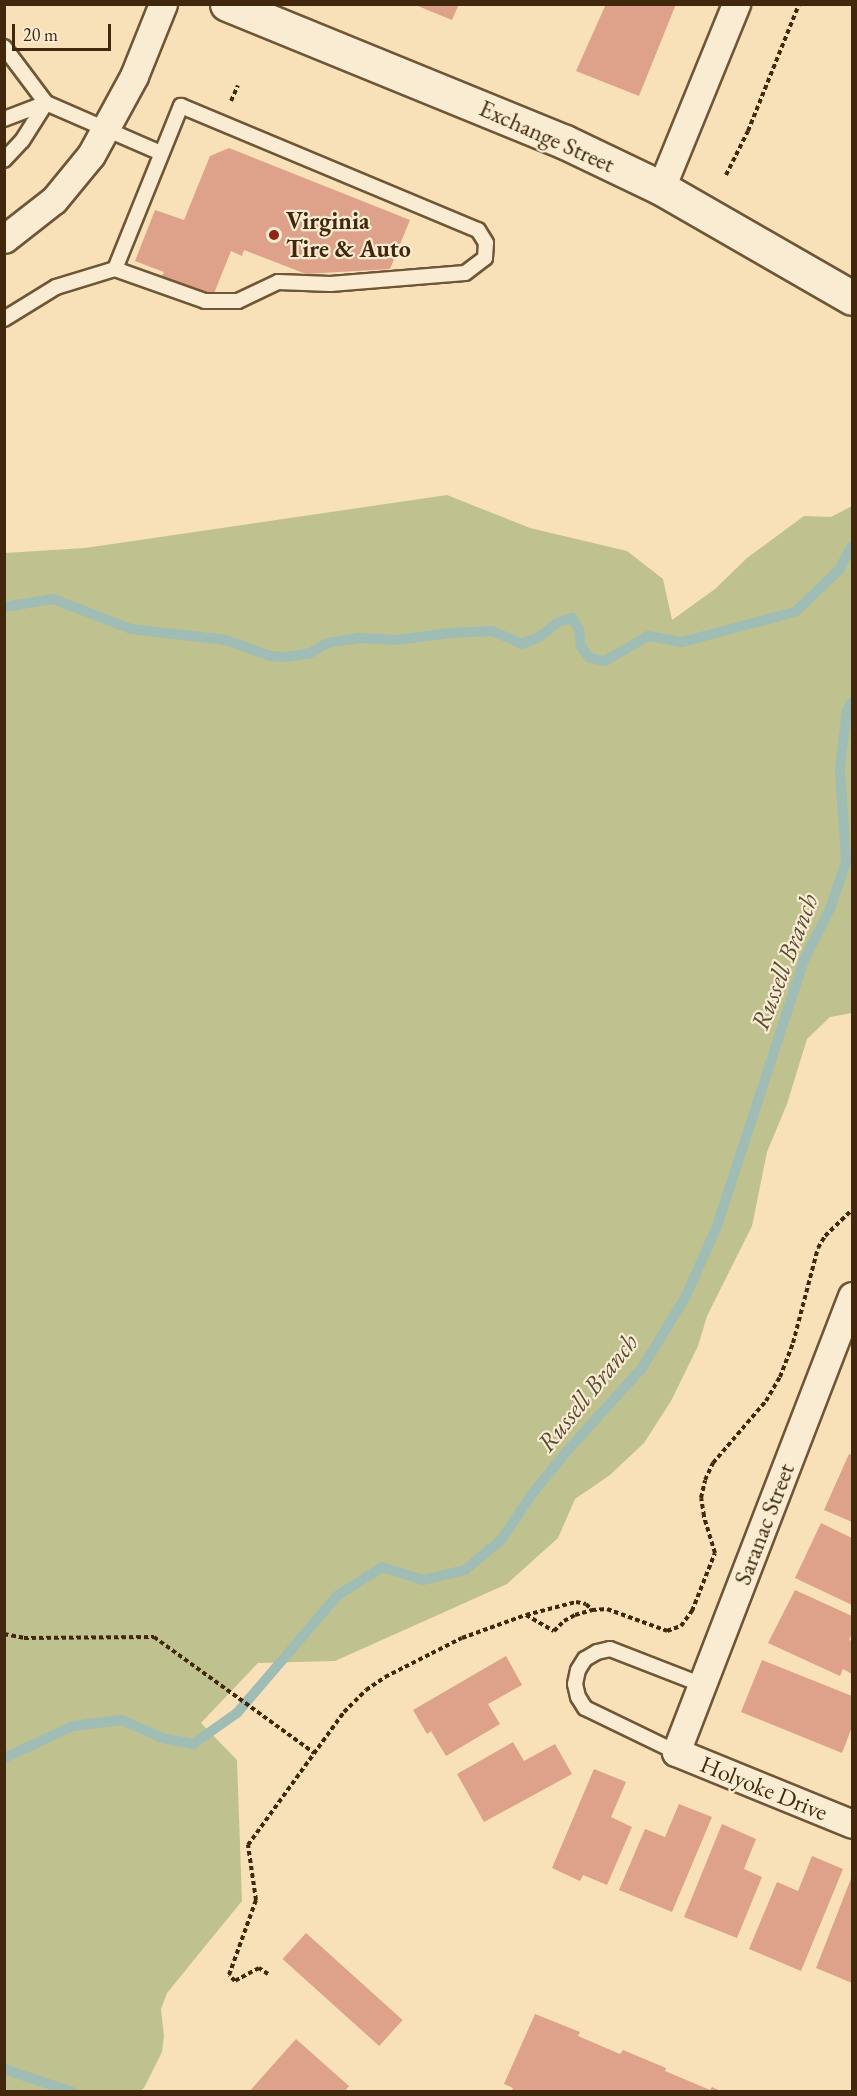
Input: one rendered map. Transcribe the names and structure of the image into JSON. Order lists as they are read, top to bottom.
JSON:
{
  "streets": {
    "street": ["Exchange Street", "Saranac Street", "Holyoke Drive"]
  },
  "crossings": [
    ["Saranac Street", "Holyoke Drive"]
  ],
  "water": ["Russell Branch"],
  "places": ["Virginia Tire & Auto"],
  "scale_bar": "20 m"
}
